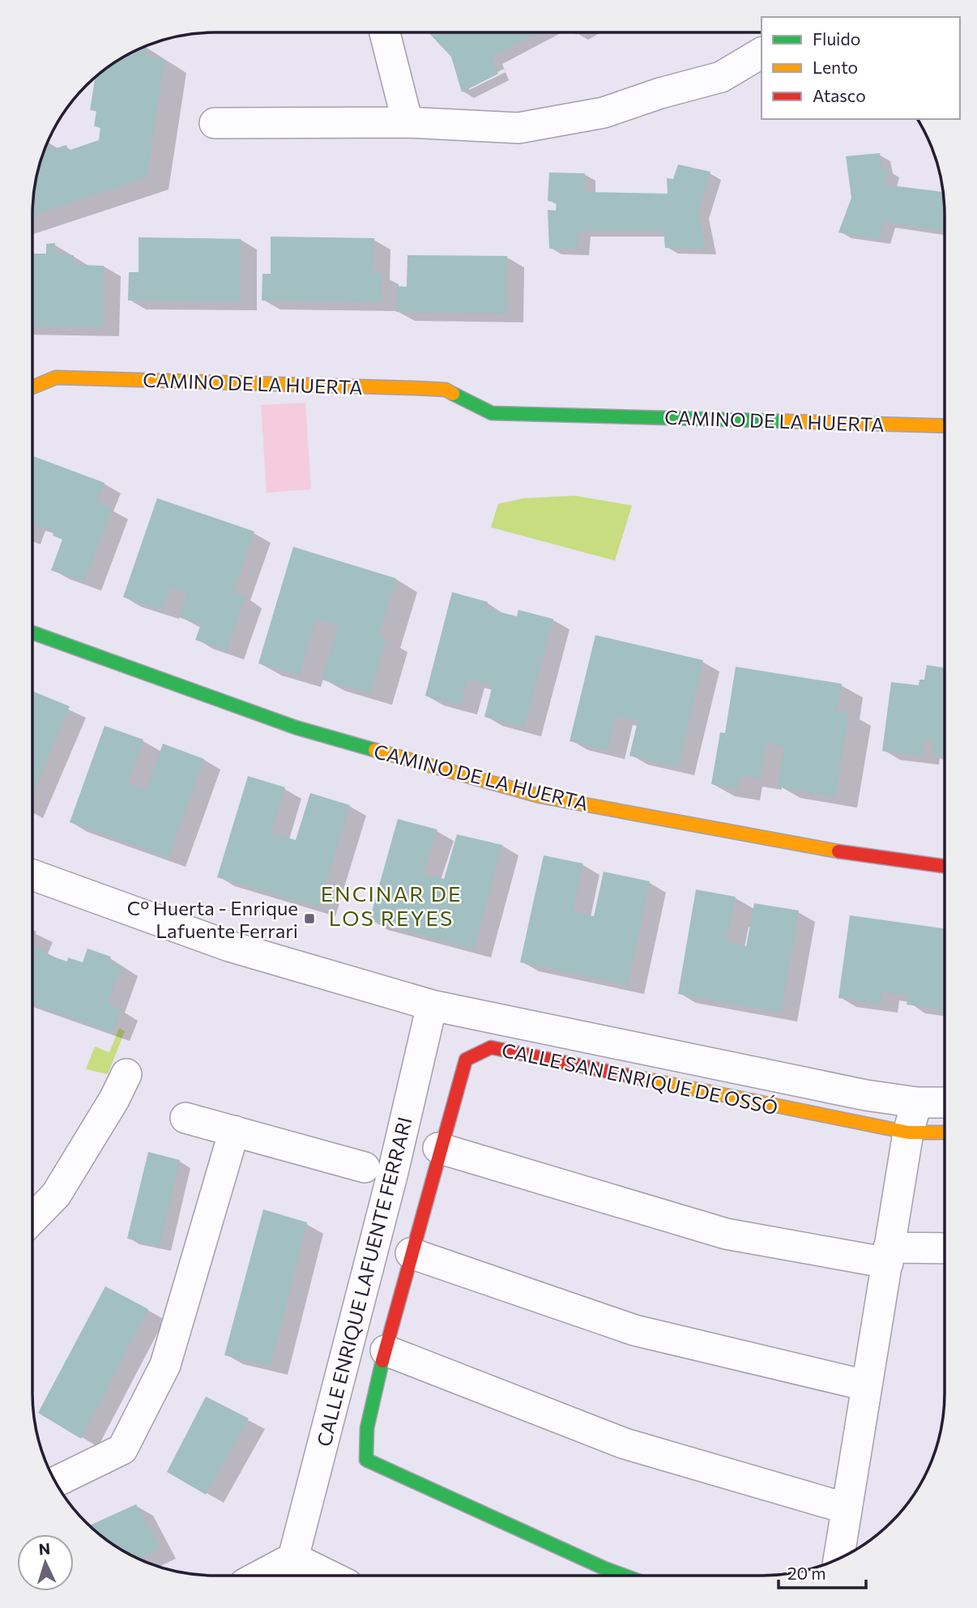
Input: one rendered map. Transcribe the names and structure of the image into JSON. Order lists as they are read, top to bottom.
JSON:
{
  "streets": {
    "street": ["CAMINO DE LA HUERTA", "CALLE SAN ENRIQUE DE OSSÓ", "CALLE ENRIQUE LAFUENTE FERRARI"]
  },
  "districts": ["ENCINAR DE LOS REYES"],
  "places": {
    "transit": ["Cº Huerta - Enrique Lafuente Ferrari"]
  },
  "legend": ["Fluido", "Lento", "Atasco"],
  "scale_bar": "20 m",
  "north": "top"
}
